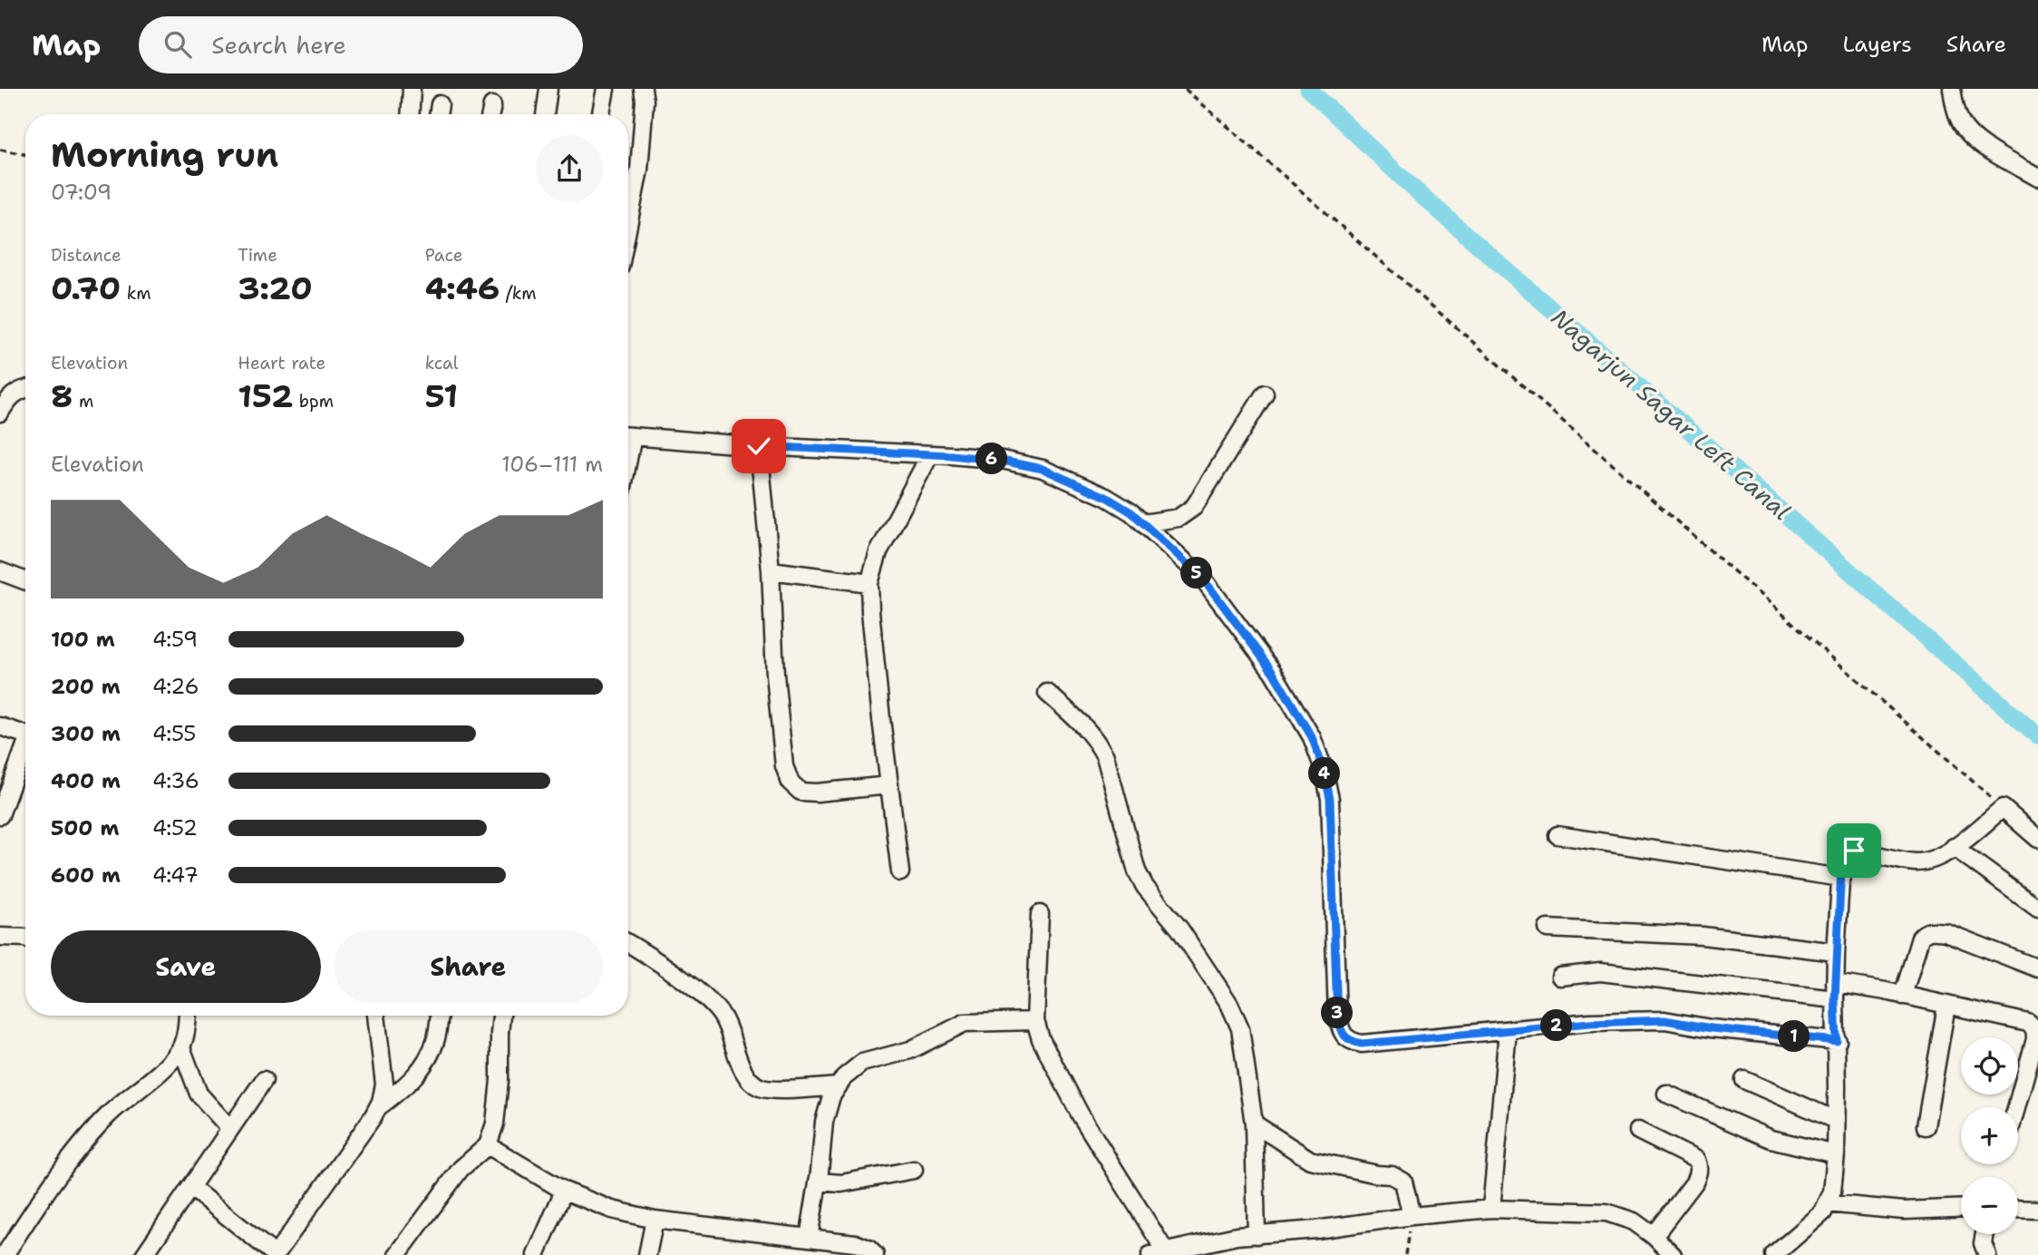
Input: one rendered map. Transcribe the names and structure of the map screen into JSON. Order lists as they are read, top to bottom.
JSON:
{
  "water": ["Nagarjun Sagar Left Canal"],
  "page": {
    "header": "Map",
    "search": "Search here",
    "nav": ["Map", "Layers", "Share"],
    "heading": ["Morning run", "07:09"],
    "stats": [
      ["Distance", "0.70 km"],
      ["Time", "3:20"],
      ["Pace", "4:46 /km"],
      ["Elevation", "8 m"],
      ["Heart rate", "152 bpm"],
      ["kcal", "51"]
    ],
    "chart": ["Elevation", "106–111 m"],
    "pins": [
      "6",
      "5",
      "4",
      "3",
      "2",
      "1"
    ],
    "list": [
      {
        "name": "100 m",
        "note": "4:59"
      },
      {
        "name": "200 m",
        "note": "4:26"
      },
      {
        "name": "300 m",
        "note": "4:55"
      },
      {
        "name": "400 m",
        "note": "4:36"
      },
      {
        "name": "500 m",
        "note": "4:52"
      },
      {
        "name": "600 m",
        "note": "4:47"
      }
    ],
    "buttons": ["Save", "Share"],
    "map_buttons": ["+", "−"]
  }
}
